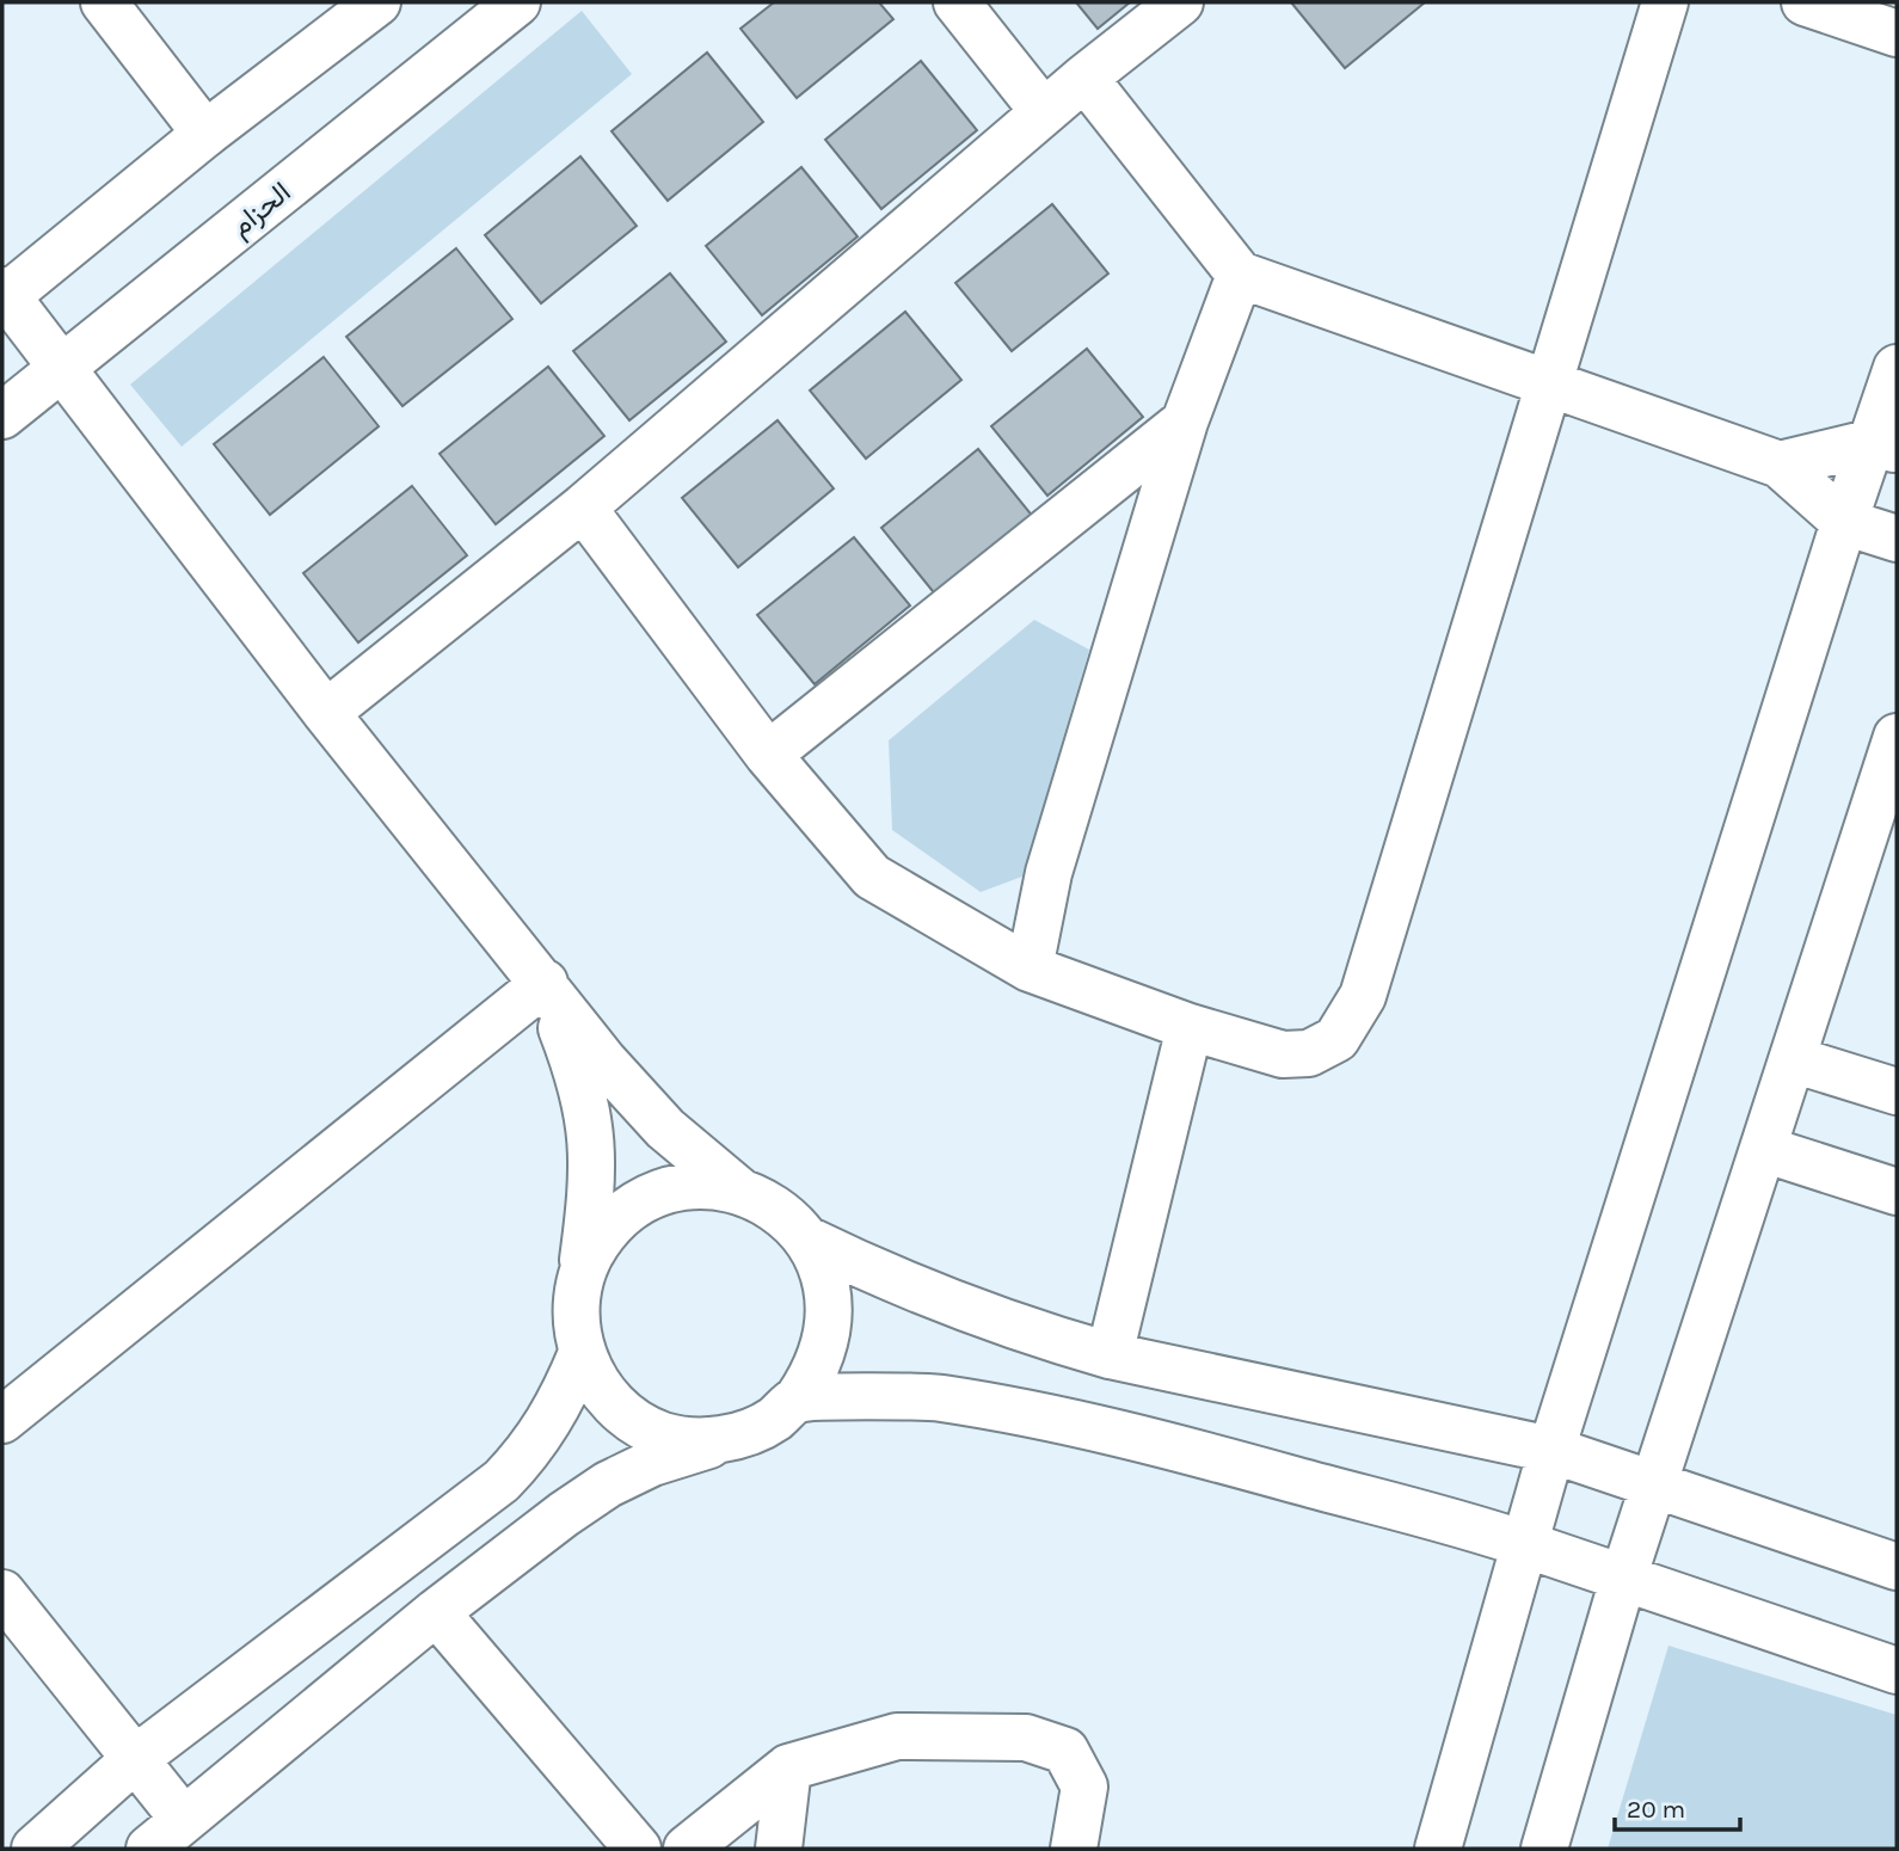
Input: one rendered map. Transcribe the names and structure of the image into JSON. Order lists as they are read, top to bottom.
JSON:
{
  "streets": {
    "street": ["الحزام"]
  },
  "scale_bar": "20 m"
}
